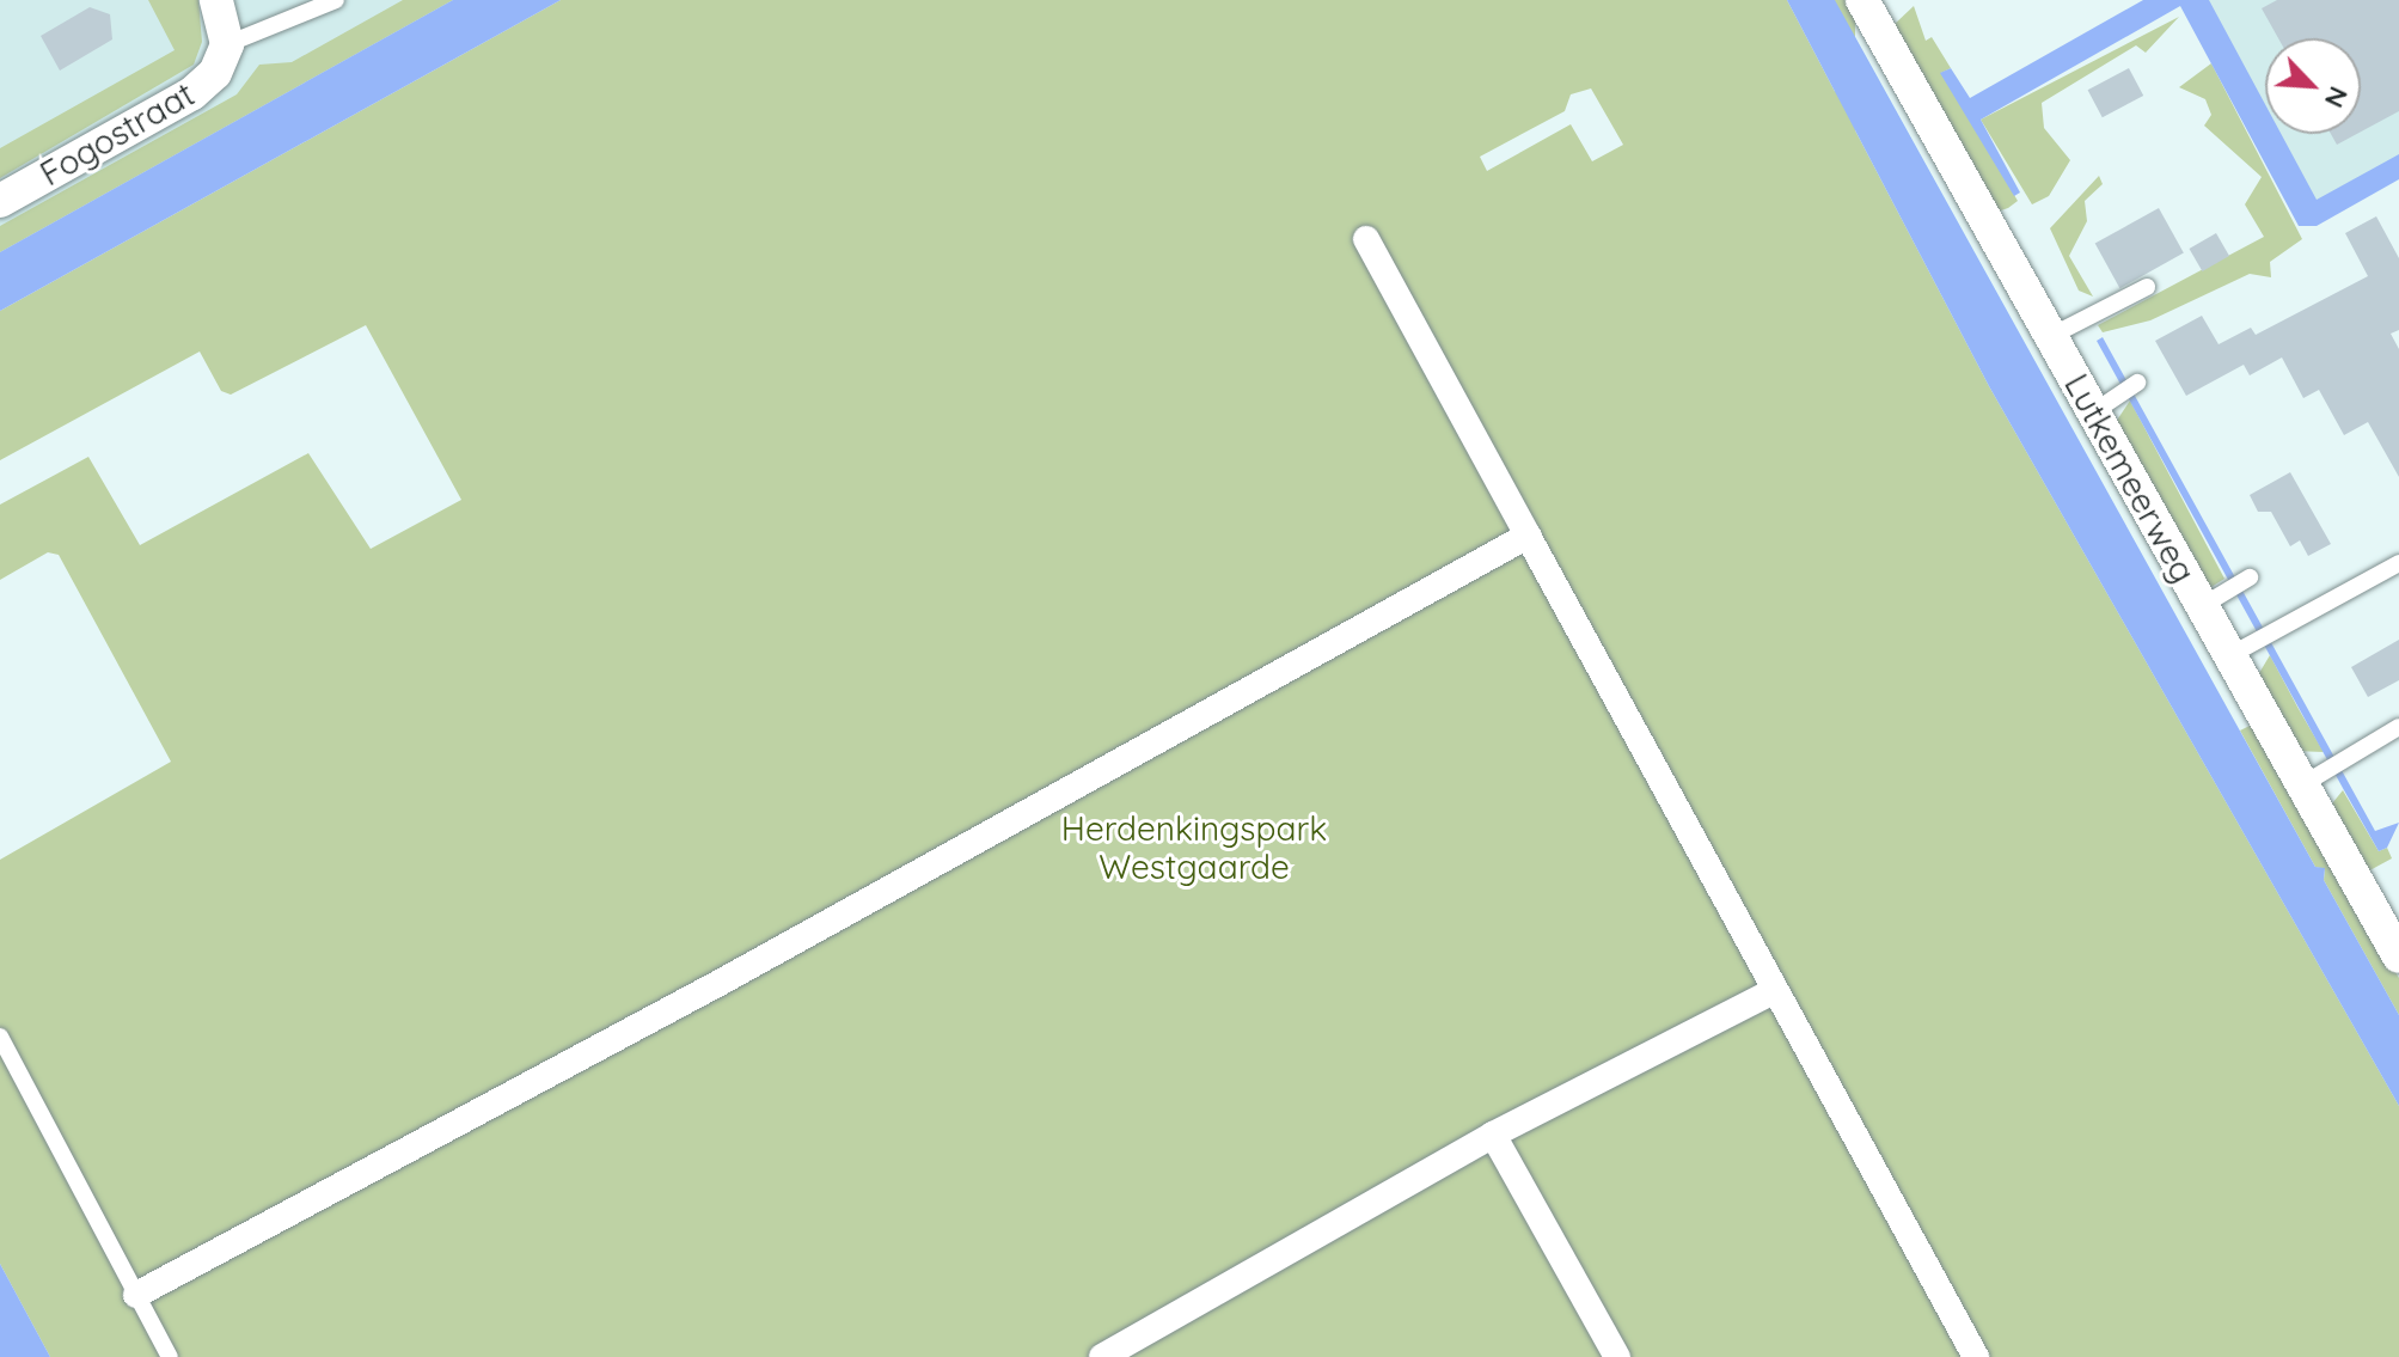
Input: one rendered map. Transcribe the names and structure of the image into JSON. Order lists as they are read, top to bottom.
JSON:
{
  "streets": {
    "street": ["Fogostraat", "Lutkemeerweg"]
  },
  "parks": ["Herdenkingspark Westgaarde"],
  "north": "bottom right"
}
